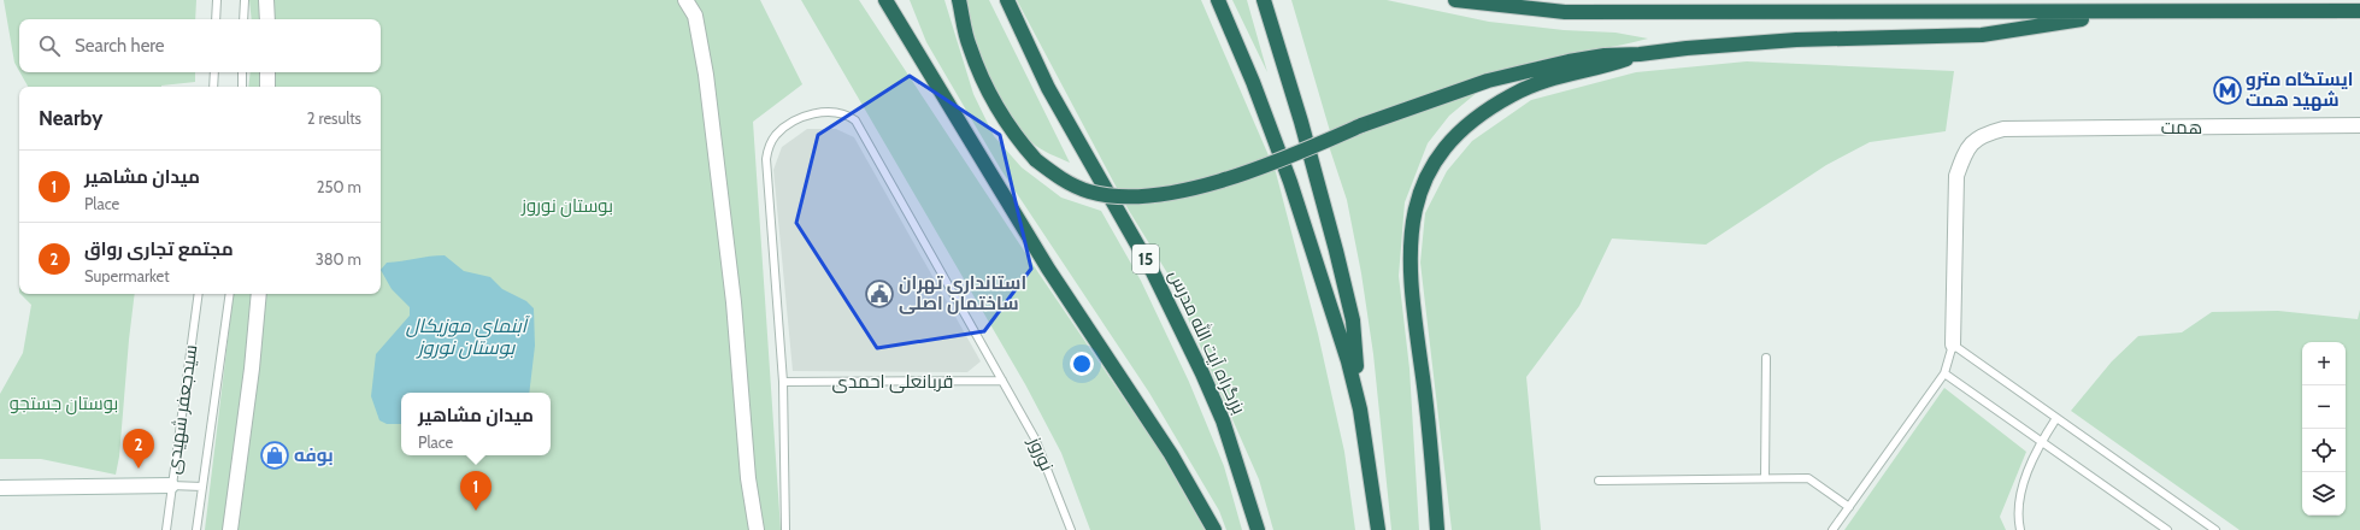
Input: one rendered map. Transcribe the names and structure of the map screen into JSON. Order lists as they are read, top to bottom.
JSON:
{
  "streets": {
    "highway": ["15", "بزرگراه آیت الله مدرس"],
    "street": ["همت"],
    "lane": ["قربانعلی احمدی", "سیدجعفر شهیدی", "نوروز"]
  },
  "crossings": [
    ["قربانعلی احمدی", "نوروز"]
  ],
  "water": ["آبنمای موزیکال بوستان نوروز"],
  "parks": ["بوستان نوروز", "بوستان جستجو"],
  "places": {
    "metro station": ["ایستگاه مترو شهید همت"],
    "public building": ["استانداری تهران ساختمان اصلی"],
    "shop": ["بوفه"]
  },
  "page": {
    "search": "Search here",
    "heading": ["Nearby", "2 results"],
    "list": [
      {
        "mark": "1",
        "name": "میدان مشاهیر",
        "note": "Place",
        "value": "250 m"
      },
      {
        "mark": "2",
        "name": "مجتمع تجاری رواق",
        "note": "Supermarket",
        "value": "380 m"
      }
    ],
    "map_buttons": ["+", "−"],
    "popup": ["میدان مشاهیر", "Place"],
    "pins": ["2", "1"]
  }
}
